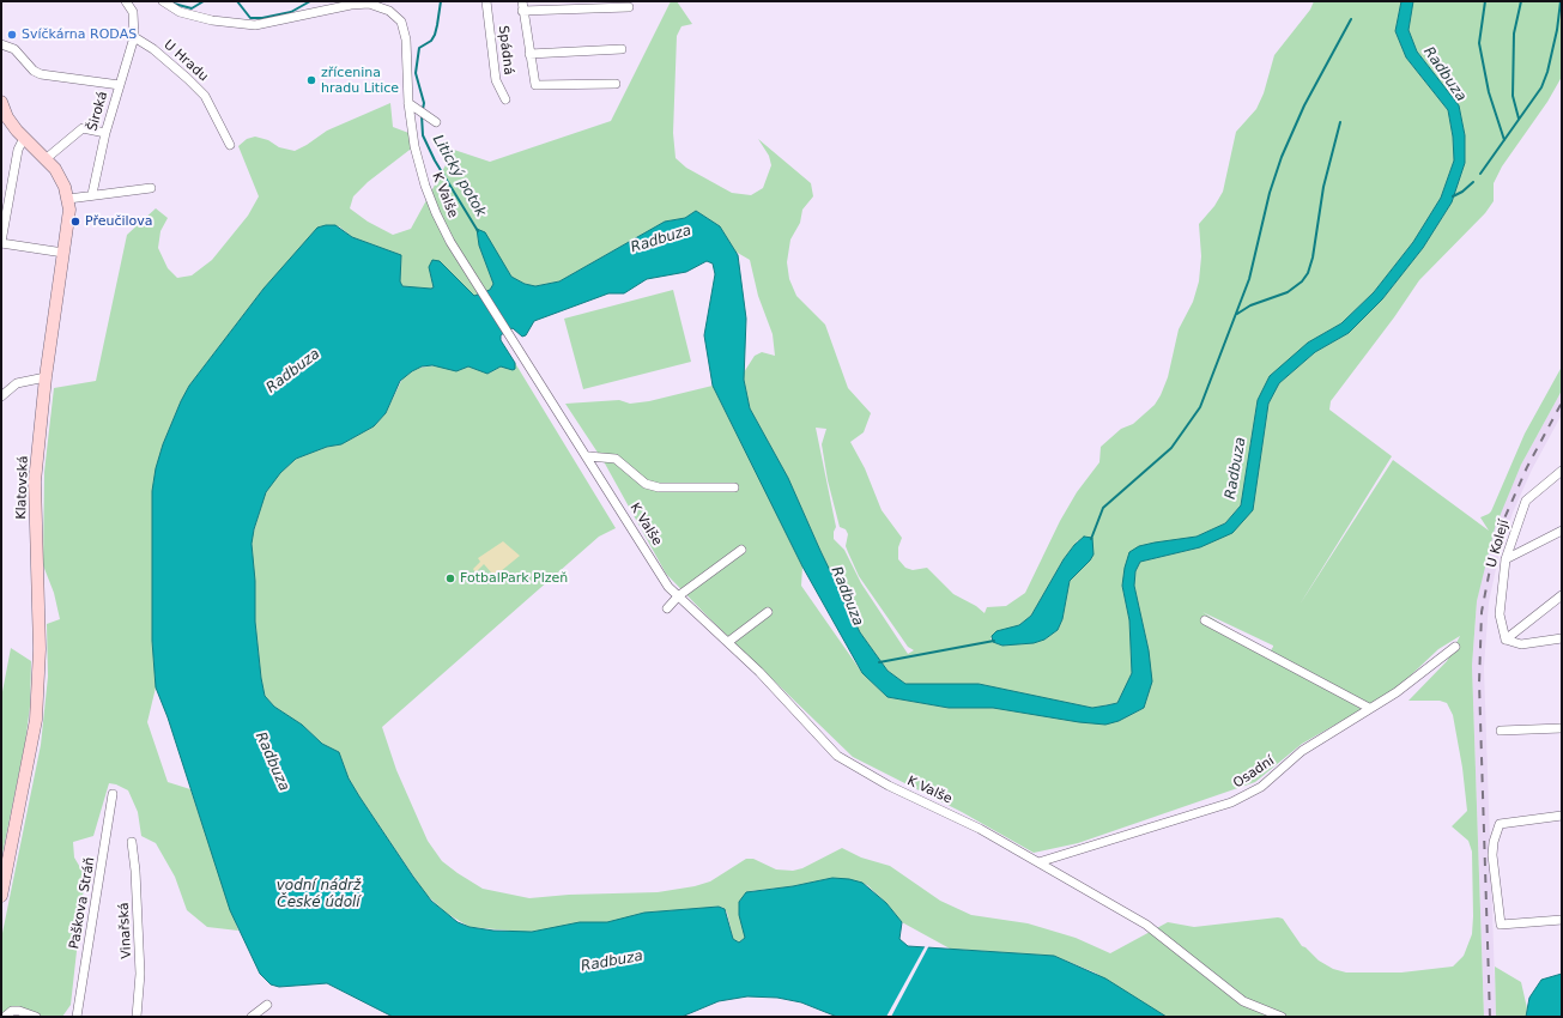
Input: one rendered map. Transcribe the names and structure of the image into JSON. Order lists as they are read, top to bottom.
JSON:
{
  "streets": {
    "main road": ["Klatovská"],
    "street": [
      "Spádná",
      "U Hradu",
      "Široká",
      "K Valše",
      "U Kolejí",
      "Osadní",
      "Paškova Stráň",
      "Vinařská"
    ]
  },
  "crossings": [
    ["U Hradu", "Široká"],
    ["K Valše", "Osadní"]
  ],
  "water": ["Radbuza", "Litický potok", "vodní nádrž České údolí"],
  "places": [
    "Svíčkárna RODAS",
    "zřícenina hradu Litice",
    "Přeučilova",
    "FotbalPark Plzeň"
  ]
}
